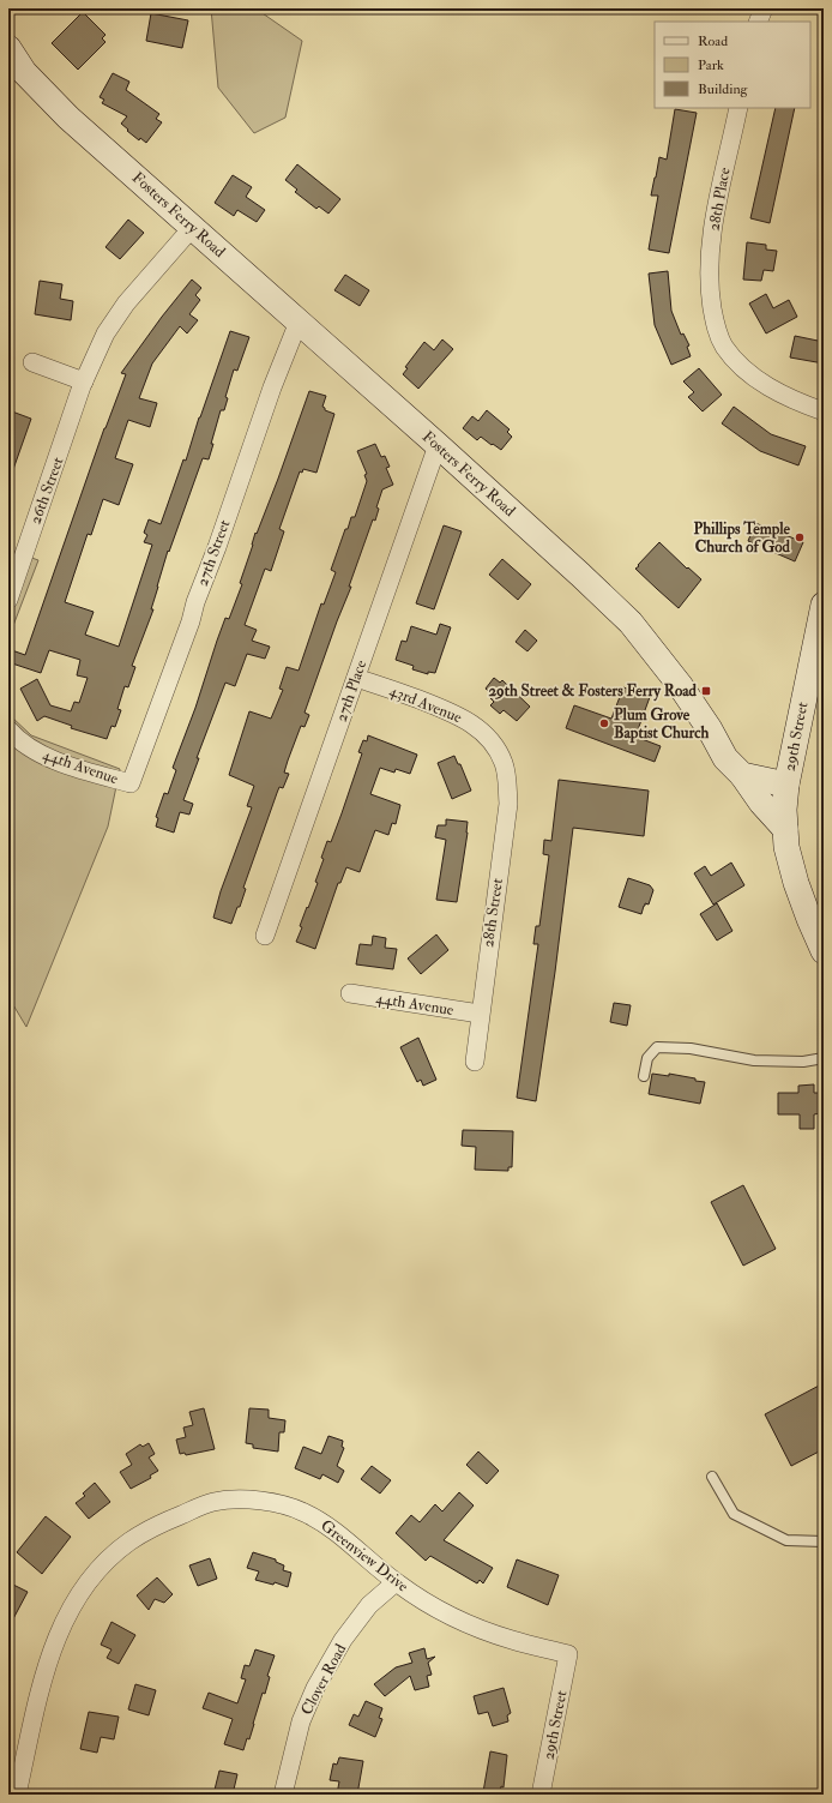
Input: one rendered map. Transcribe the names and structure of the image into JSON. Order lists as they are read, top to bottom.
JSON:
{
  "streets": {
    "street": [
      "28th Place",
      "Fosters Ferry Road",
      "26th Street",
      "27th Street",
      "27th Place",
      "43rd Avenue",
      "29th Street",
      "44th Avenue",
      "28th Street",
      "Greenview Drive",
      "Clover Road"
    ]
  },
  "crossings": [
    ["Fosters Ferry Road", "26th Street"],
    ["Fosters Ferry Road", "27th Street"],
    ["Fosters Ferry Road", "27th Place"],
    ["27th Street", "44th Avenue"],
    ["27th Place", "43rd Avenue"],
    ["43rd Avenue", "28th Street"],
    ["29th Street", "Greenview Drive"],
    ["44th Avenue", "28th Street"],
    ["Greenview Drive", "Clover Road"]
  ],
  "places": {
    "other": ["Phillips Temple Church of God", "Plum Grove Baptist Church"],
    "transit": ["29th Street & Fosters Ferry Road"]
  },
  "legend": ["Road", "Park", "Building"]
}
